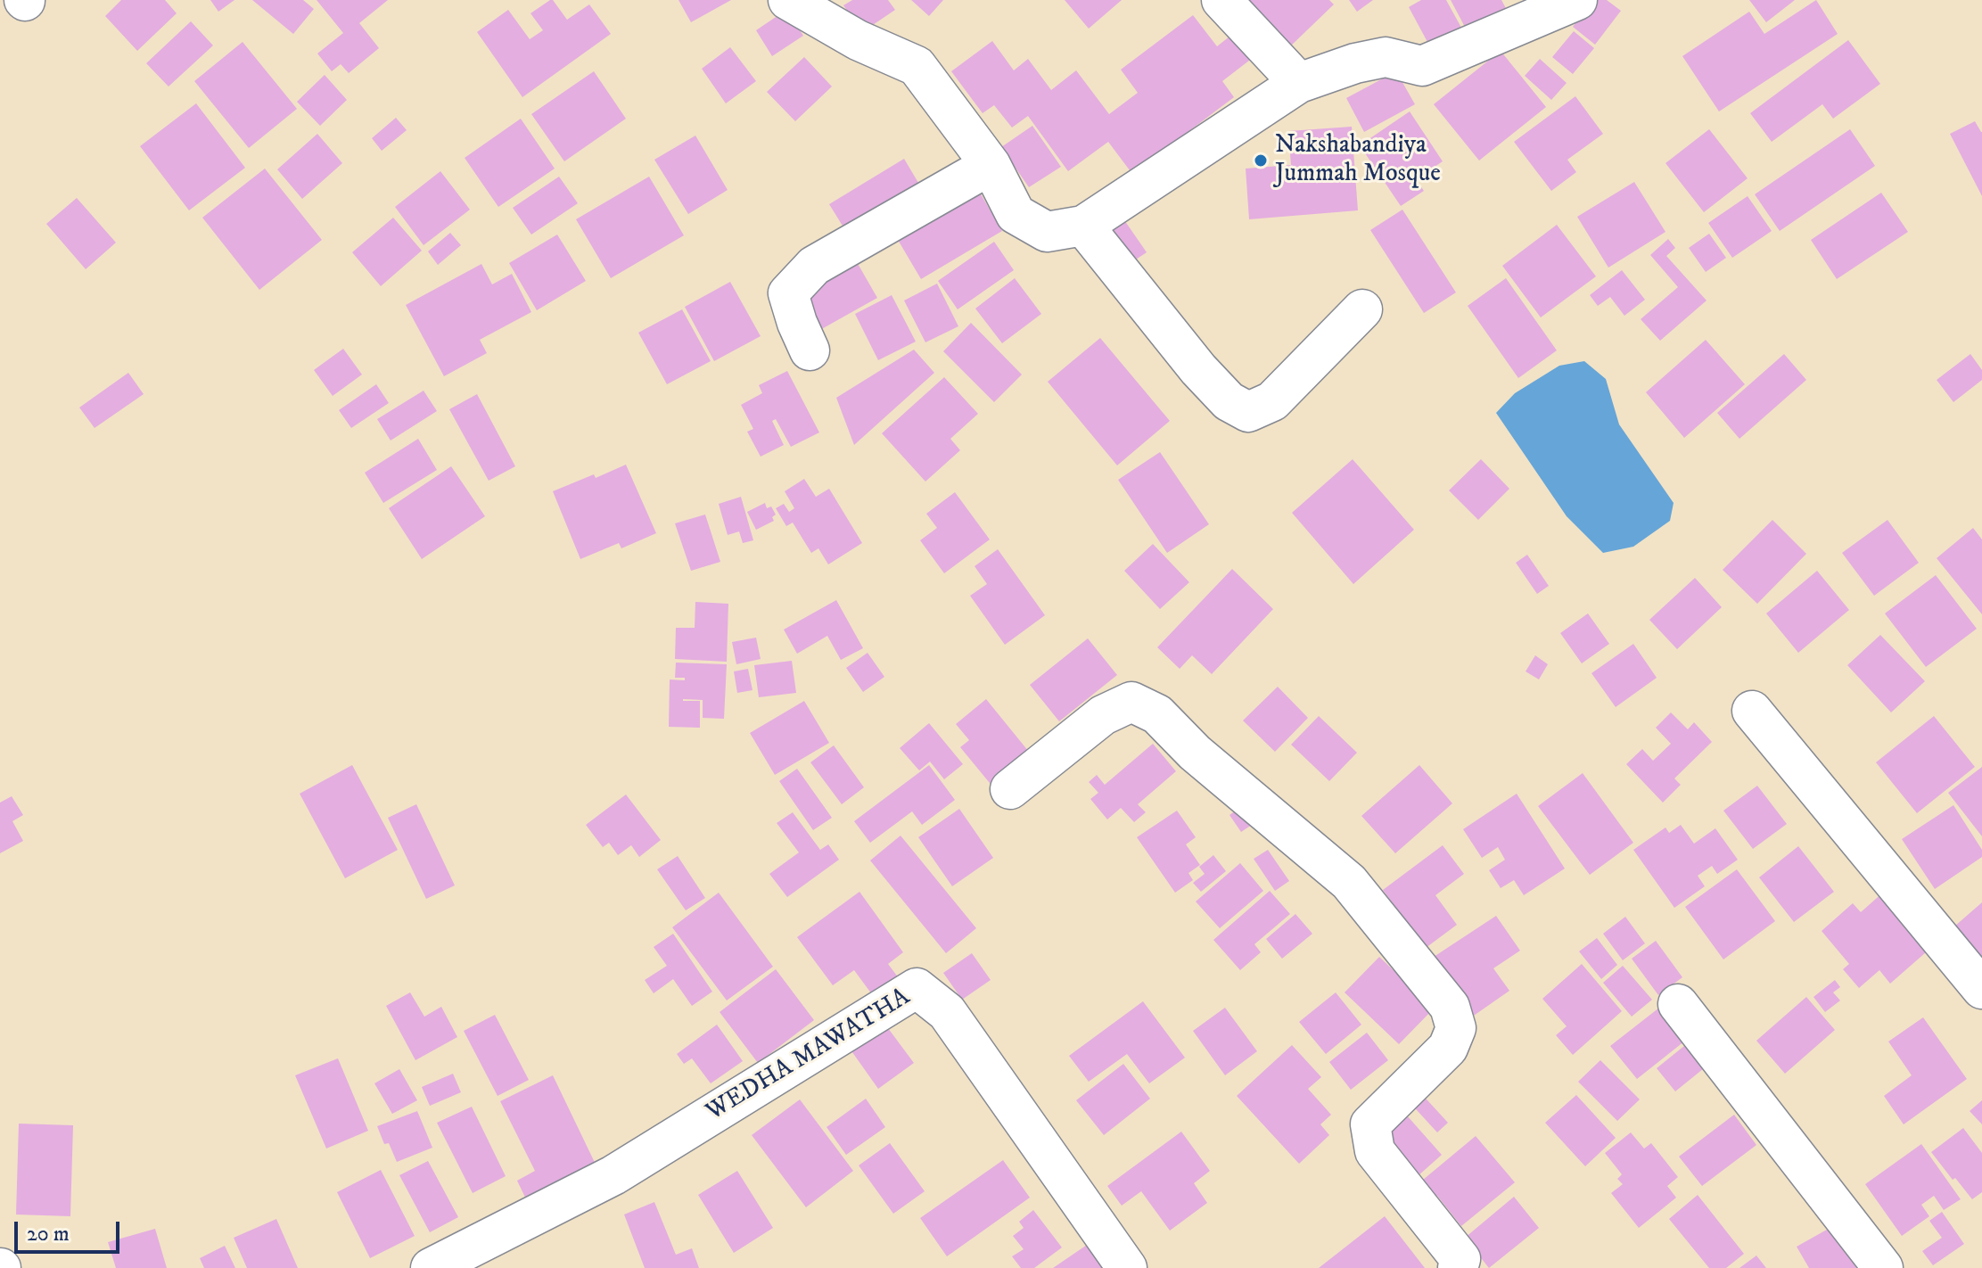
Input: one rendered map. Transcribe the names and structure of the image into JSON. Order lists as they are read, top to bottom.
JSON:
{
  "streets": {
    "street": ["WEDHA MAWATHA"]
  },
  "places": ["Nakshabandiya Jummah Mosque"],
  "scale_bar": "20 m"
}
